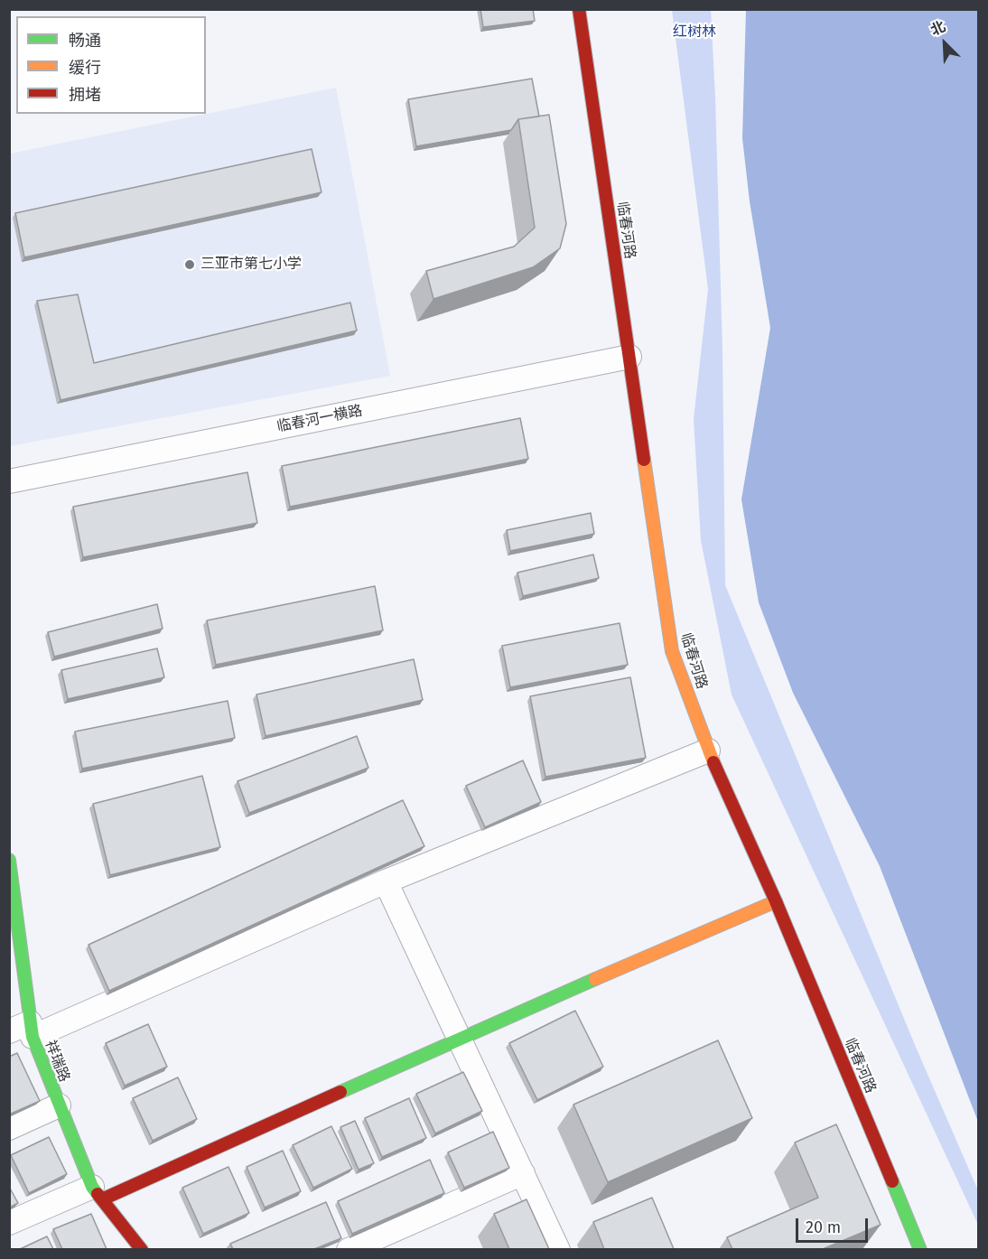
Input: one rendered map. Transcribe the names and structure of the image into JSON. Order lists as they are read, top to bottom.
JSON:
{
  "streets": {
    "street": ["临春河路", "临春河一横路", "祥瑞路"]
  },
  "crossings": [
    ["临春河路", "临春河一横路"]
  ],
  "parks": ["红树林"],
  "places": ["三亚市第七小学"],
  "legend": ["畅通", "缓行", "拥堵"],
  "scale_bar": "20 m",
  "north": "top left"
}
